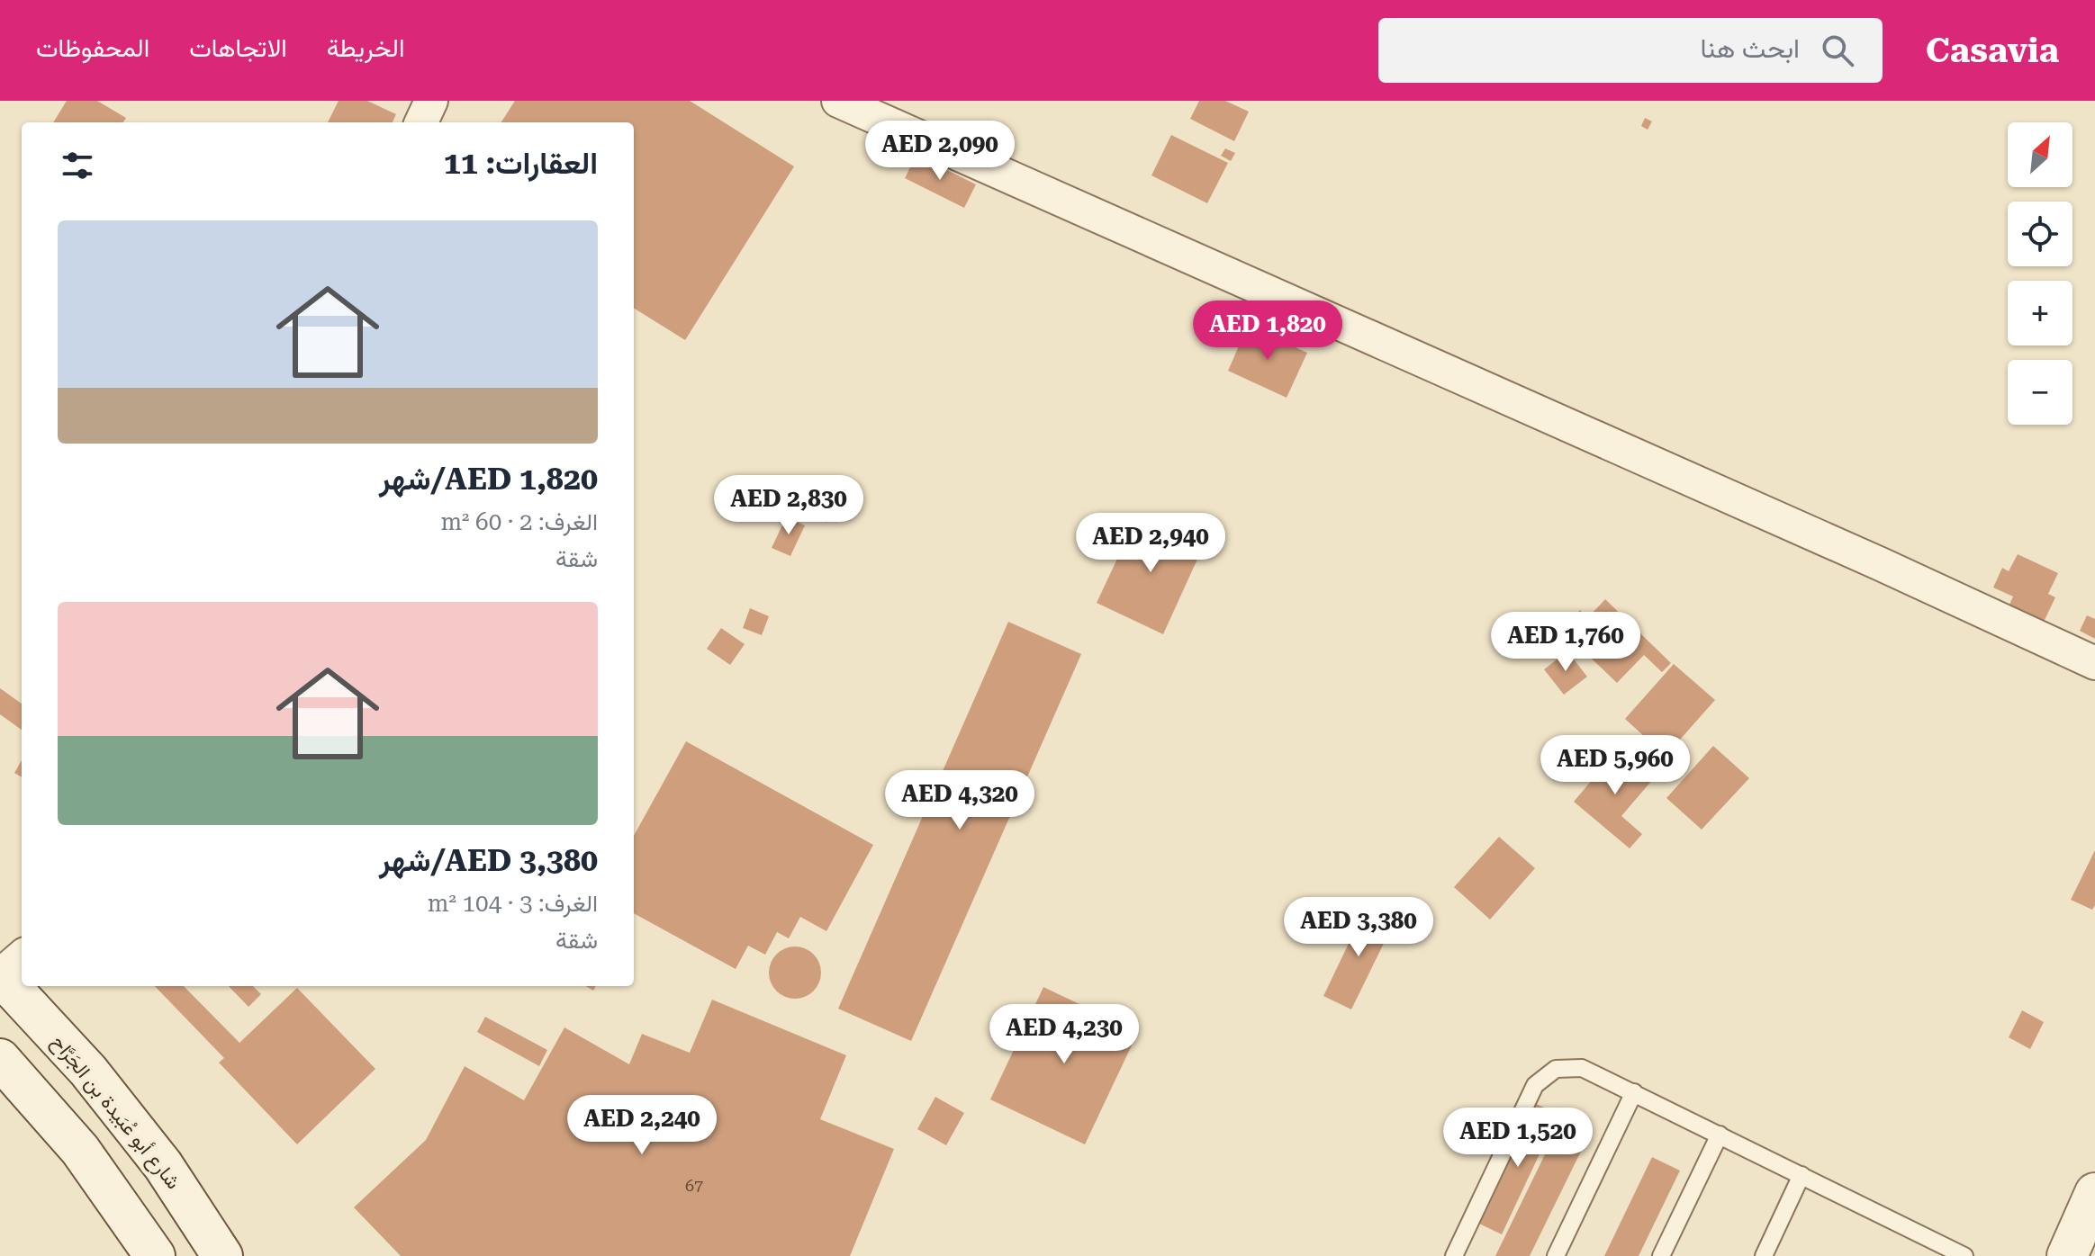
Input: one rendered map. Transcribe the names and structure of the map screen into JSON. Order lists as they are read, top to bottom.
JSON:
{
  "streets": {
    "main road": ["شارع أبو عُبَيدة بن الجَرَّاح"]
  },
  "house_numbers": ["67"],
  "north": "top right",
  "page": {
    "header": "Casavia",
    "search": "ابحث هنا",
    "nav": ["الخريطة", "الاتجاهات", "المحفوظات"],
    "price": [
      "AED 2,090",
      "AED 1,820",
      "AED 2,830",
      "AED 2,940",
      "AED 1,760",
      "AED 5,960",
      "AED 4,320",
      "AED 3,380",
      "AED 4,230",
      "AED 2,240",
      "AED 1,520"
    ],
    "map_buttons": ["+", "−"],
    "heading": "العقارات: 11",
    "list": [
      {
        "name": "AED 1,820/شهر",
        "note": "الغرف: 2 · 60 m² · شقة"
      },
      {
        "name": "AED 3,380/شهر",
        "note": "الغرف: 3 · 104 m² · شقة"
      }
    ]
  }
}
